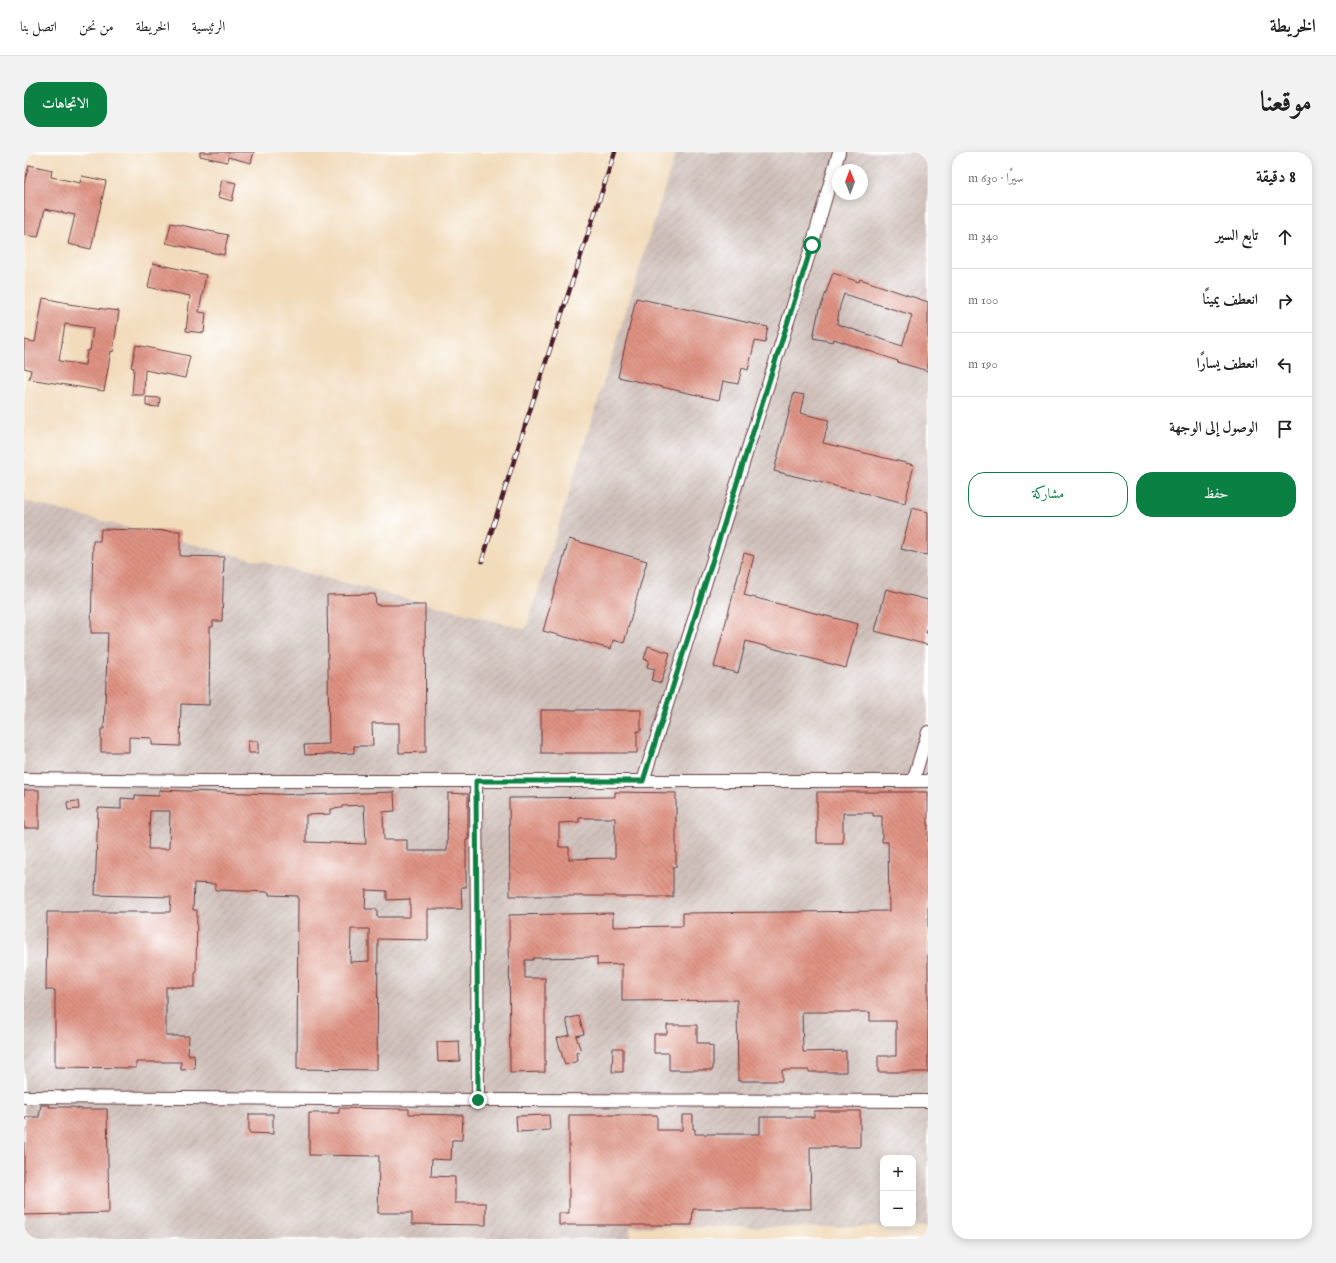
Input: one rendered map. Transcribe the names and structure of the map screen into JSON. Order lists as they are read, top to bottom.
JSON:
{
  "north": "top",
  "page": {
    "header": "الخريطة",
    "nav": [
      "الرئيسية",
      "الخريطة",
      "من نحن",
      "اتصل بنا"
    ],
    "title": "موقعنا",
    "buttons": [
      "الاتجاهات",
      ["حفظ", "مشاركة"]
    ],
    "heading": ["8 دقيقة", "سيرًا · 630 m"],
    "list": [
      ["تابع السير", "340 m"],
      ["انعطف يمينًا", "100 m"],
      ["انعطف يسارًا", "190 m"],
      "الوصول إلى الوجهة"
    ],
    "map_buttons": ["+", "−"]
  }
}
